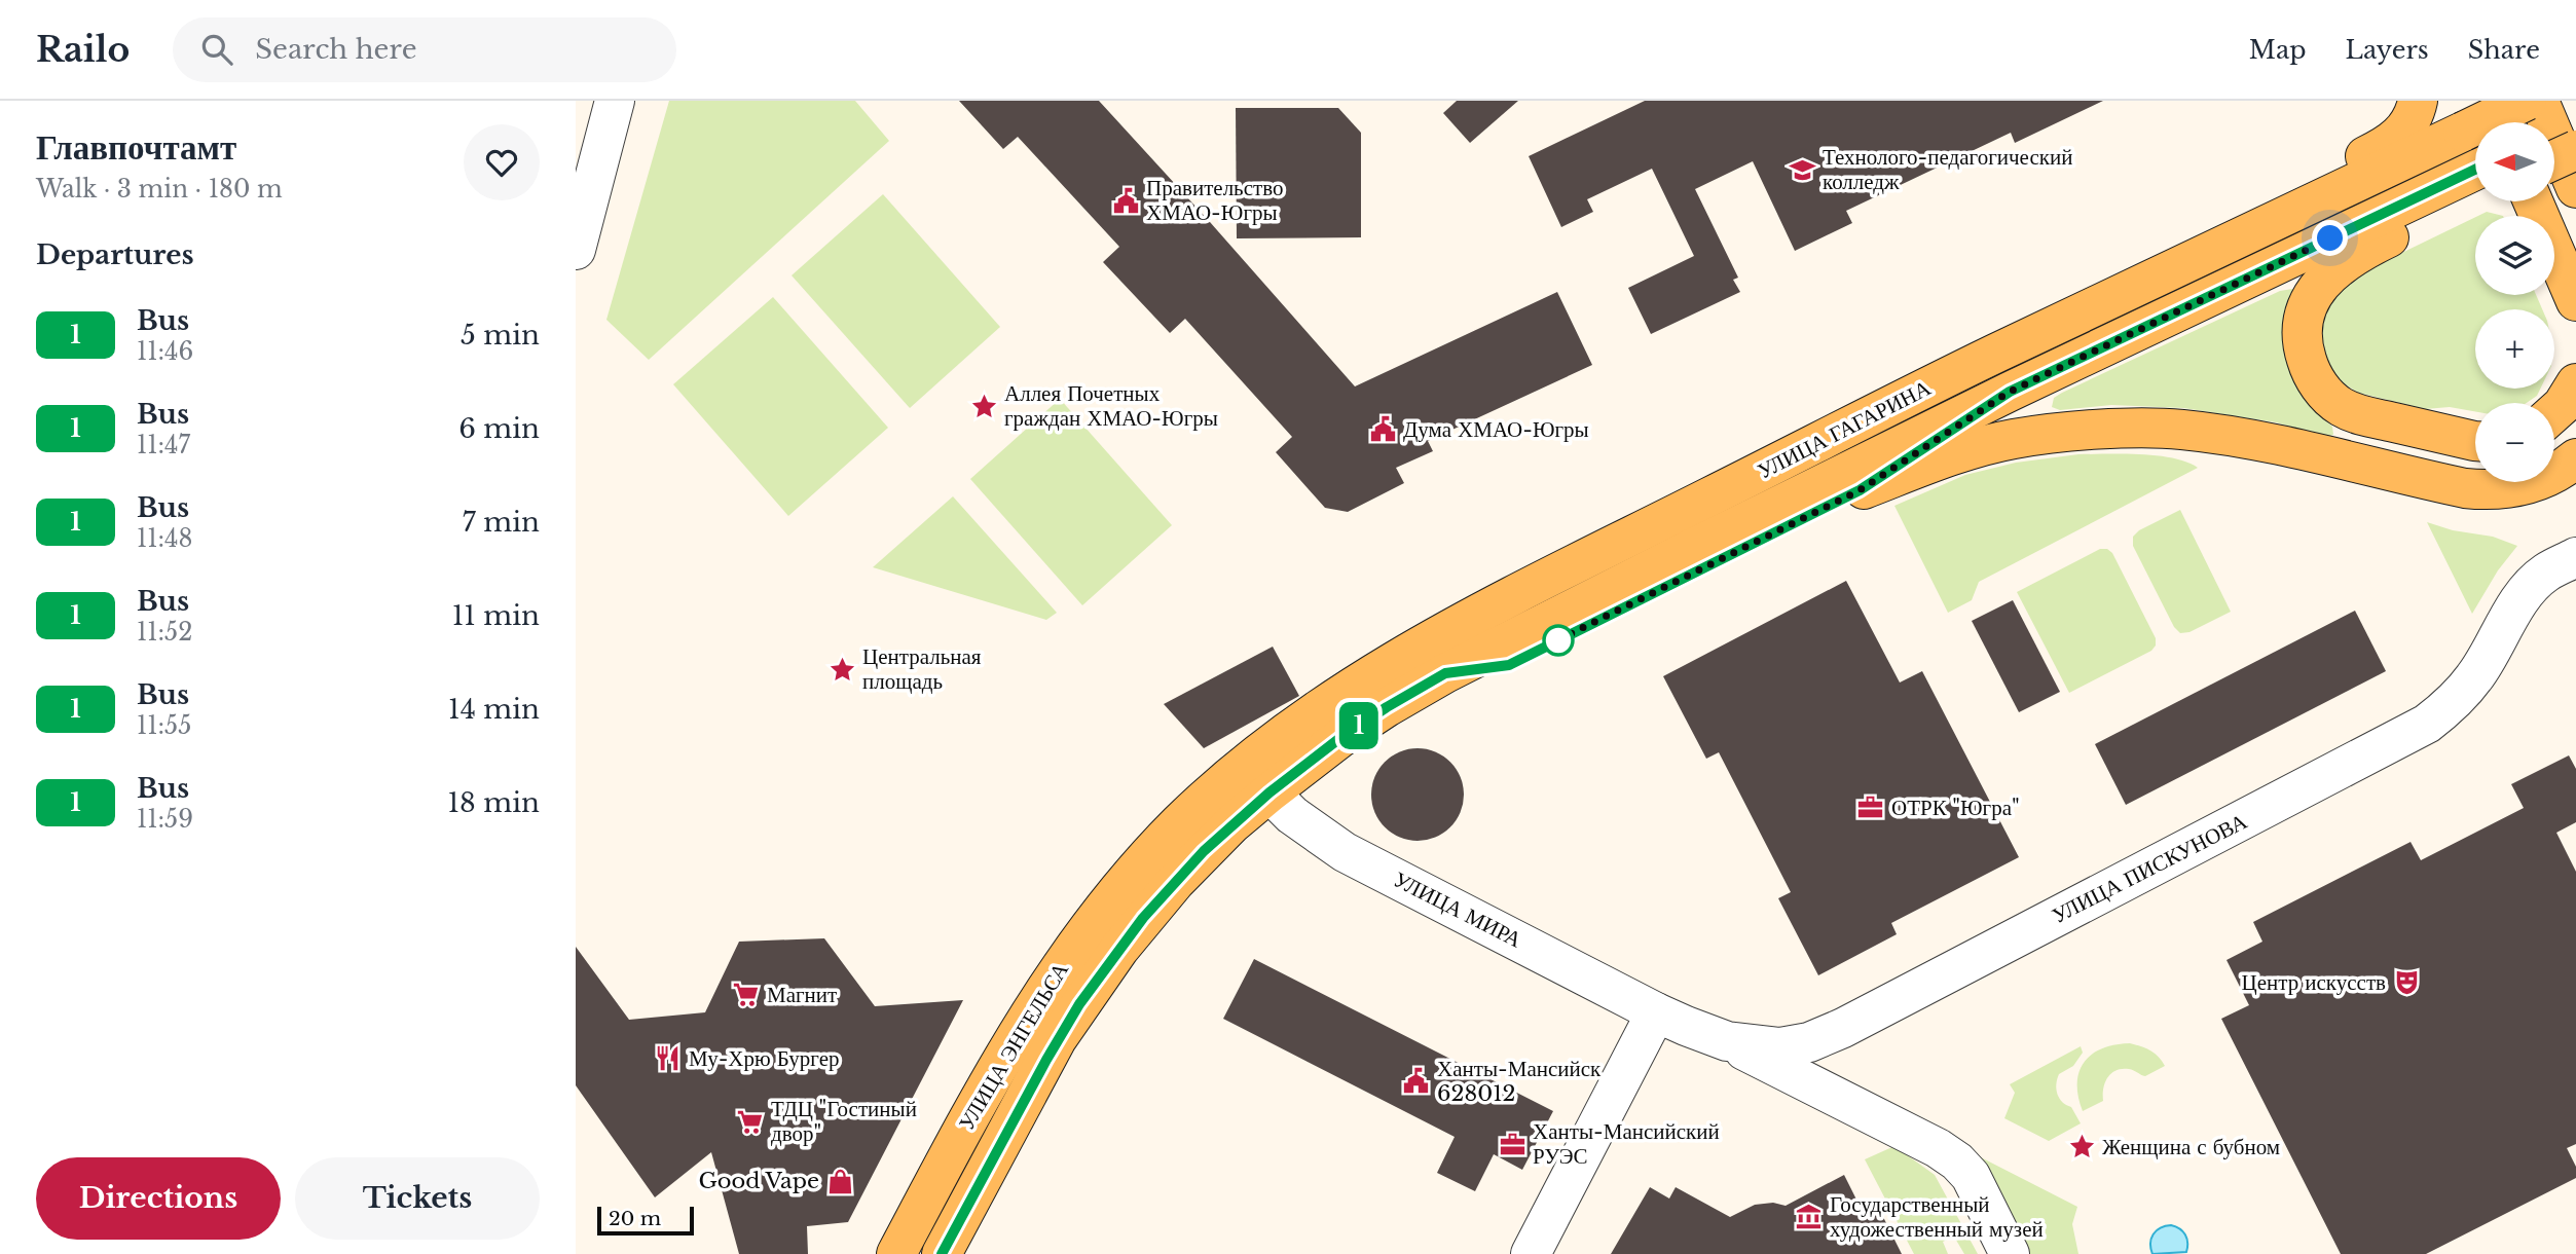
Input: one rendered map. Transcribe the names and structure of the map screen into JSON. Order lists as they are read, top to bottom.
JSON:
{
  "streets": {
    "main road": ["УЛИЦА ГАГАРИНА", "УЛИЦА ЭНГЕЛЬСА"],
    "street": ["УЛИЦА ПИСКУНОВА", "УЛИЦА МИРА"]
  },
  "crossings": [
    ["УЛИЦА ГАГАРИНА", "УЛИЦА МИРА"],
    ["УЛИЦА ГАГАРИНА", "УЛИЦА ЭНГЕЛЬСА"],
    ["УЛИЦА ПИСКУНОВА", "УЛИЦА МИРА"],
    ["УЛИЦА МИРА", "УЛИЦА ЭНГЕЛЬСА"]
  ],
  "places": {
    "school or university": ["Технолого-педагогический колледж"],
    "public building": ["Правительство ХМАО-Югры", "Дума ХМАО-Югры", "Ханты-Мансийск 628012"],
    "place": ["Аллея Почетных граждан ХМАО-Югры", "Центральная площадь", "Женщина с бубном"],
    "office": ["ОТРК \"Югра\"", "Ханты-Мансийский РУЭС"],
    "theatre": ["Центр искусств"],
    "supermarket": ["Магнит", "ТДЦ \"Гостиный двор\""],
    "restaurant": ["Му-Хрю Бургер"],
    "shop": ["Good Vape"],
    "museum": ["Государственный художественный музей"]
  },
  "lines": ["bus line 1"],
  "scale_bar": "20 m",
  "north": "left",
  "page": {
    "header": "Railo",
    "search": "Search here",
    "nav": ["Map", "Layers", "Share"],
    "heading": [
      ["Главпочтамт", "Walk · 3 min · 180 m"],
      "Departures"
    ],
    "on_map": "1",
    "map_buttons": ["+", "−"],
    "list": [
      {
        "mark": "1",
        "name": "Bus",
        "note": "11:46",
        "value": "5 min"
      },
      {
        "mark": "1",
        "name": "Bus",
        "note": "11:47",
        "value": "6 min"
      },
      {
        "mark": "1",
        "name": "Bus",
        "note": "11:48",
        "value": "7 min"
      },
      {
        "mark": "1",
        "name": "Bus",
        "note": "11:52",
        "value": "11 min"
      },
      {
        "mark": "1",
        "name": "Bus",
        "note": "11:55",
        "value": "14 min"
      },
      {
        "mark": "1",
        "name": "Bus",
        "note": "11:59",
        "value": "18 min"
      }
    ],
    "buttons": ["Directions", "Tickets"],
    "scale": "20 m"
  }
}
